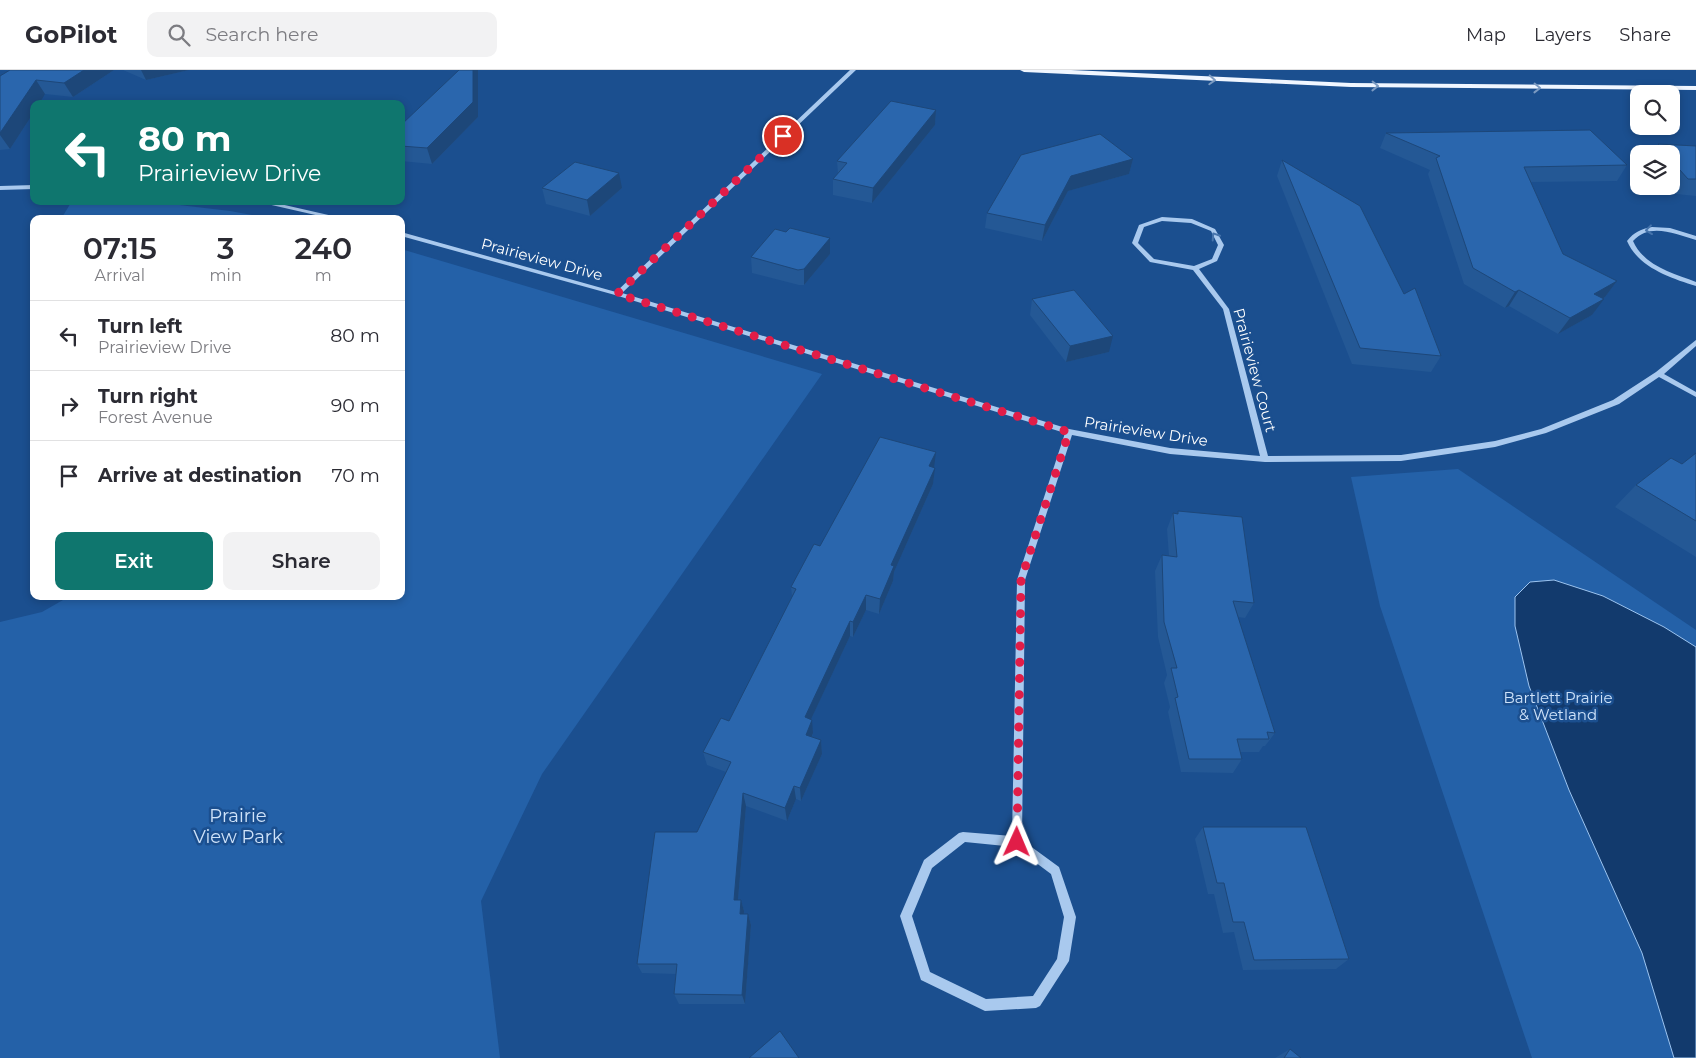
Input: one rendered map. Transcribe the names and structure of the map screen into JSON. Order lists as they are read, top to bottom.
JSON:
{
  "streets": {
    "street": ["Prairieview Drive", "Prairieview Court"]
  },
  "crossings": [
    ["Prairieview Drive", "Prairieview Court"]
  ],
  "parks": ["Bartlett Prairie & Wetland", "Prairie View Park"],
  "page": {
    "header": "GoPilot",
    "search": "Search here",
    "nav": ["Map", "Layers", "Share"],
    "turn": ["80 m", "Prairieview Drive"],
    "eta": [
      "07:15",
      "Arrival",
      "3",
      "min",
      "240",
      "m"
    ],
    "list": [
      {
        "name": "Turn left",
        "note": "Prairieview Drive",
        "value": "80 m"
      },
      {
        "name": "Turn right",
        "note": "Forest Avenue",
        "value": "90 m"
      },
      {
        "name": "Arrive at destination",
        "value": "70 m"
      }
    ],
    "buttons": ["Exit", "Share"]
  }
}
